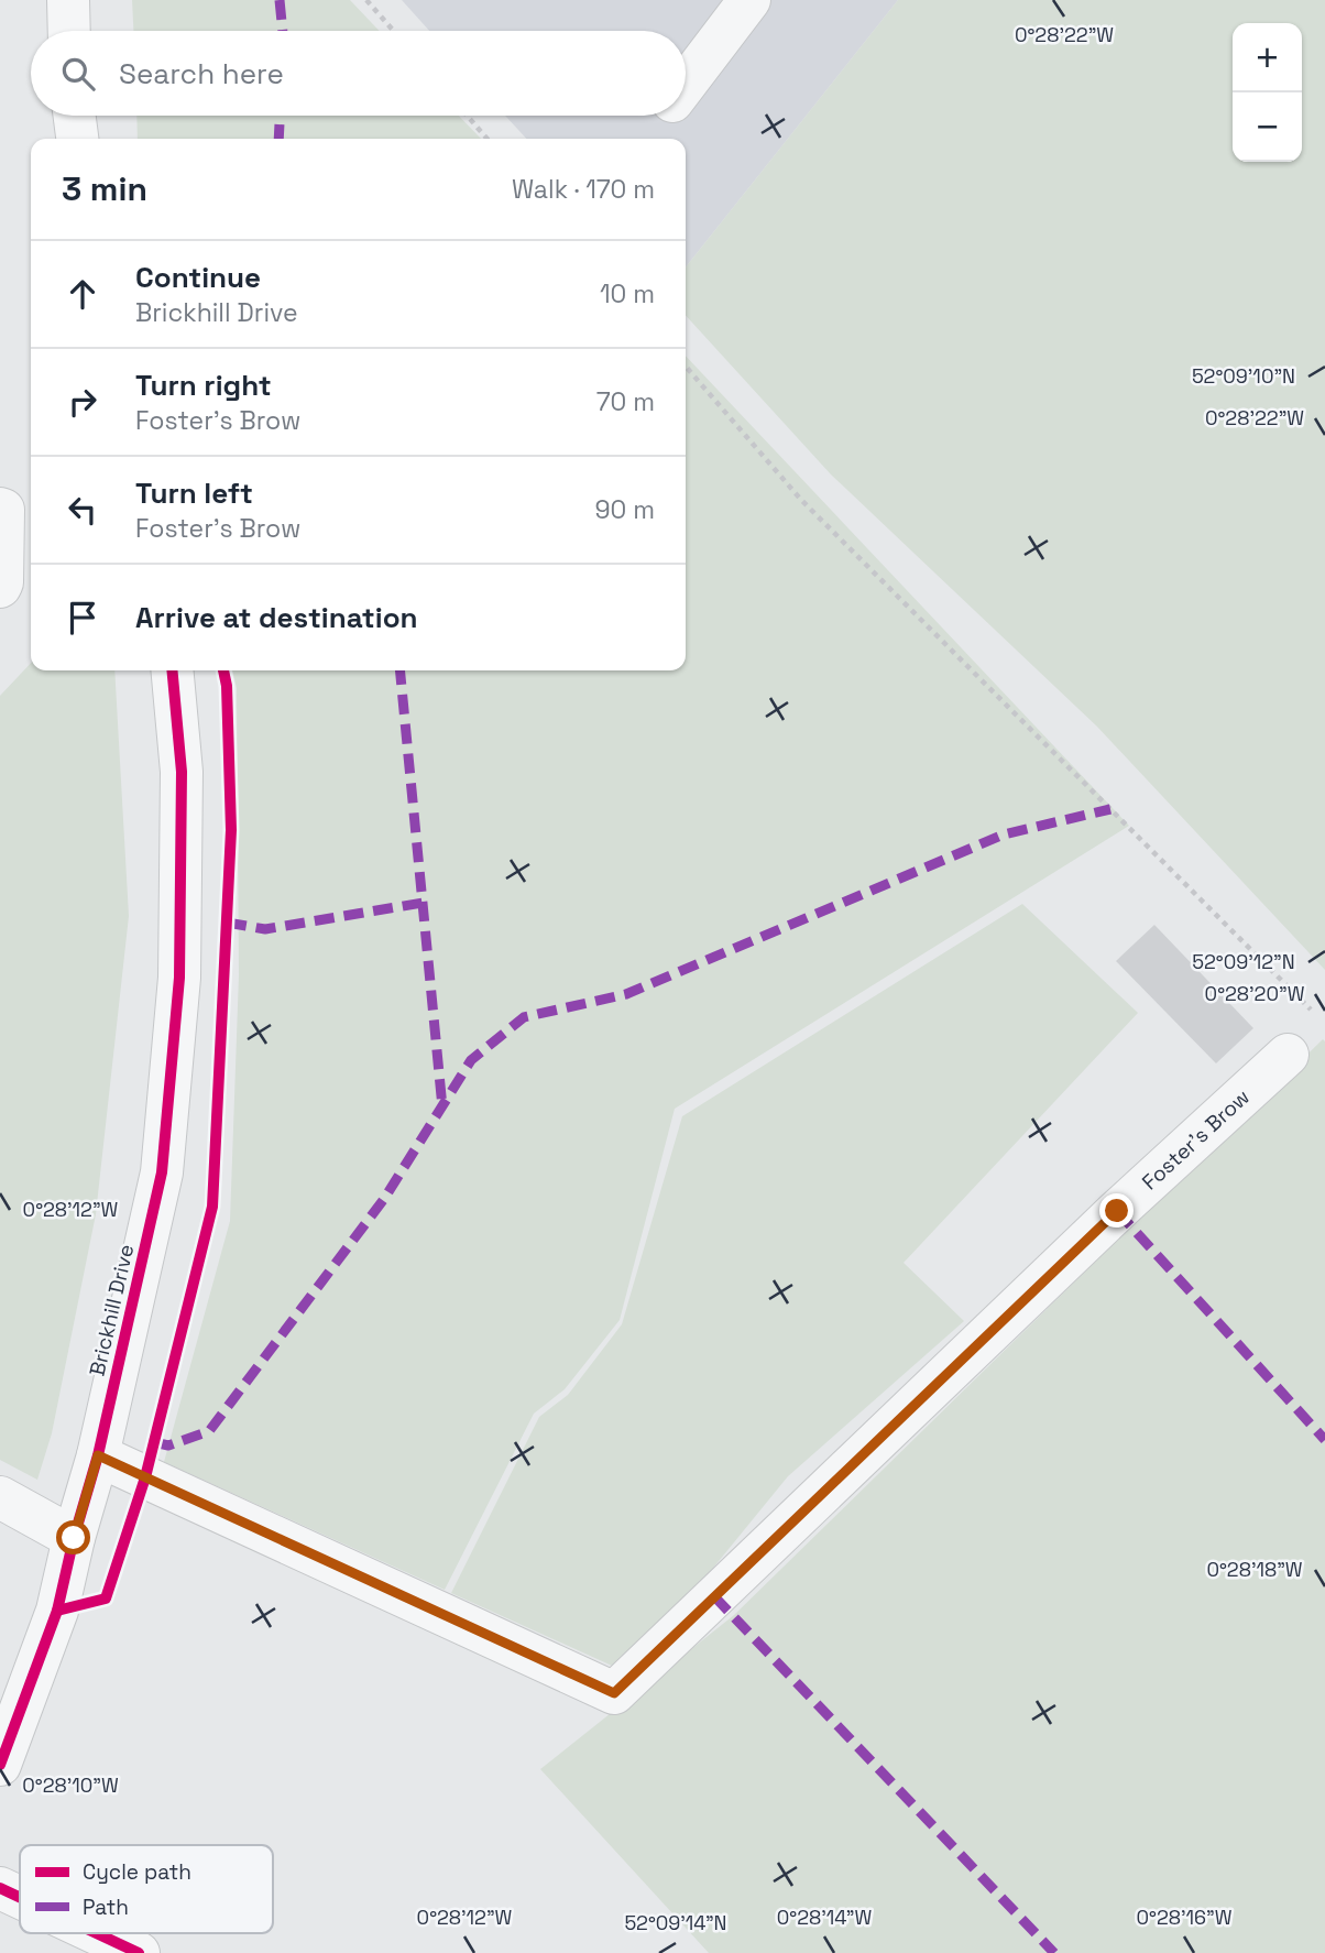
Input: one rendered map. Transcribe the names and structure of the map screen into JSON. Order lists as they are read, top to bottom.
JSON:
{
  "streets": {
    "street": ["Foster's Brow", "Brickhill Drive"]
  },
  "crossings": [
    ["Foster's Brow", "Brickhill Drive"]
  ],
  "legend": ["Cycle path", "Path"],
  "page": {
    "map_buttons": ["+", "−"],
    "search": "Search here",
    "heading": ["3 min", "Walk · 170 m"],
    "list": [
      ["Continue", "Brickhill Drive", "10 m"],
      ["Turn right", "Foster's Brow", "70 m"],
      ["Turn left", "Foster's Brow", "90 m"],
      "Arrive at destination"
    ]
  },
  "coordinates": [
    "0°28'22\"W",
    "52°09'10\"N",
    "52°09'12\"N",
    "0°28'20\"W",
    "0°28'12\"W",
    "0°28'18\"W",
    "0°28'10\"W",
    "0°28'14\"W",
    "0°28'16\"W",
    "52°09'14\"N"
  ]
}
